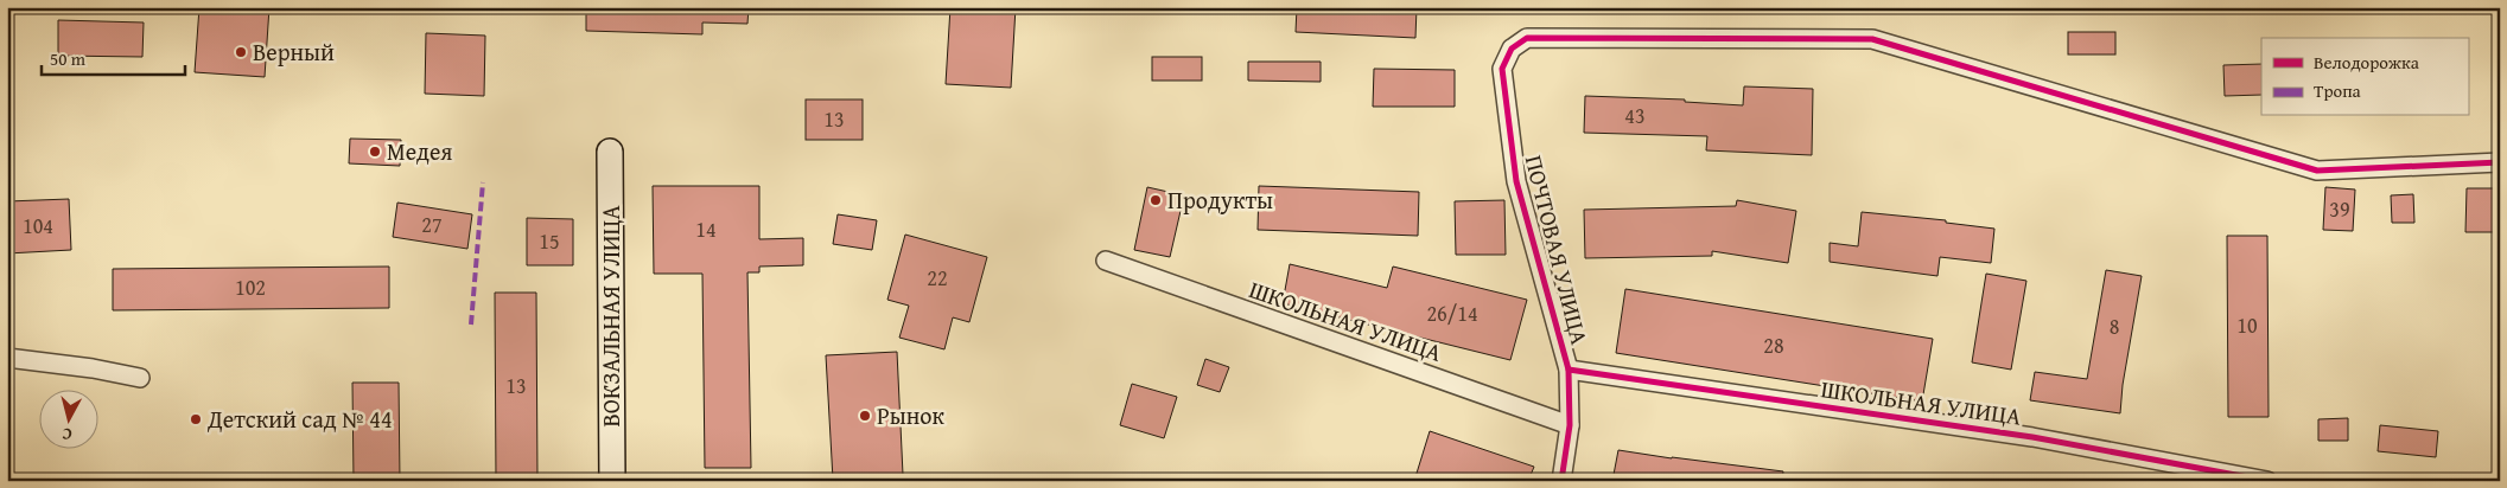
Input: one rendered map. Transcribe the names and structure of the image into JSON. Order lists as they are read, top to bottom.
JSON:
{
  "streets": {
    "street": ["ПОЧТОВАЯ УЛИЦА", "ВОКЗАЛЬНАЯ УЛИЦА", "ШКОЛЬНАЯ УЛИЦА"]
  },
  "crossings": [
    ["ПОЧТОВАЯ УЛИЦА", "ШКОЛЬНАЯ УЛИЦА"]
  ],
  "places": [
    "Верный",
    "Медея",
    "Продукты",
    "Рынок",
    "Детский сад № 44"
  ],
  "house_numbers": [
    "43",
    "13",
    "39",
    "27",
    "104",
    "14",
    "15",
    "22",
    "102",
    "26/14",
    "10",
    "8",
    "28",
    "13"
  ],
  "legend": ["Велодорожка", "Тропа"],
  "scale_bar": "50 m",
  "north": "bottom"
}
